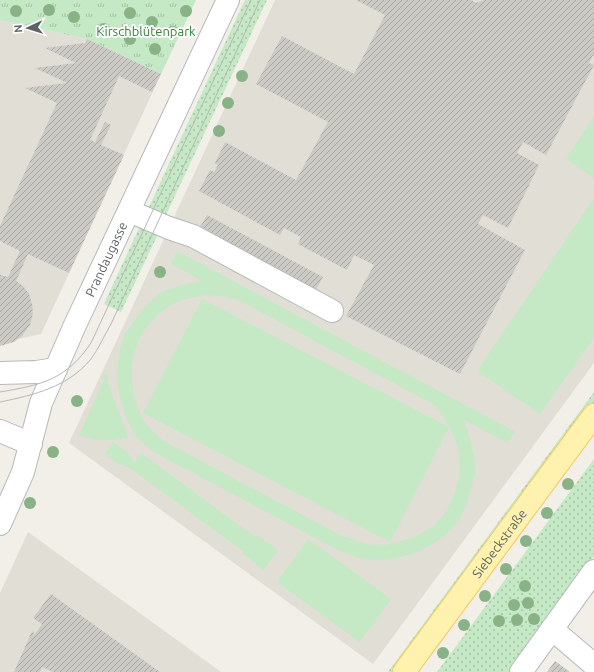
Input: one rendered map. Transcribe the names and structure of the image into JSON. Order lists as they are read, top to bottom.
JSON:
{
  "streets": {
    "main road": ["Siebeckstraße"],
    "street": ["Prandaugasse"]
  },
  "parks": ["Kirschblütenpark"],
  "north": "left"
}
